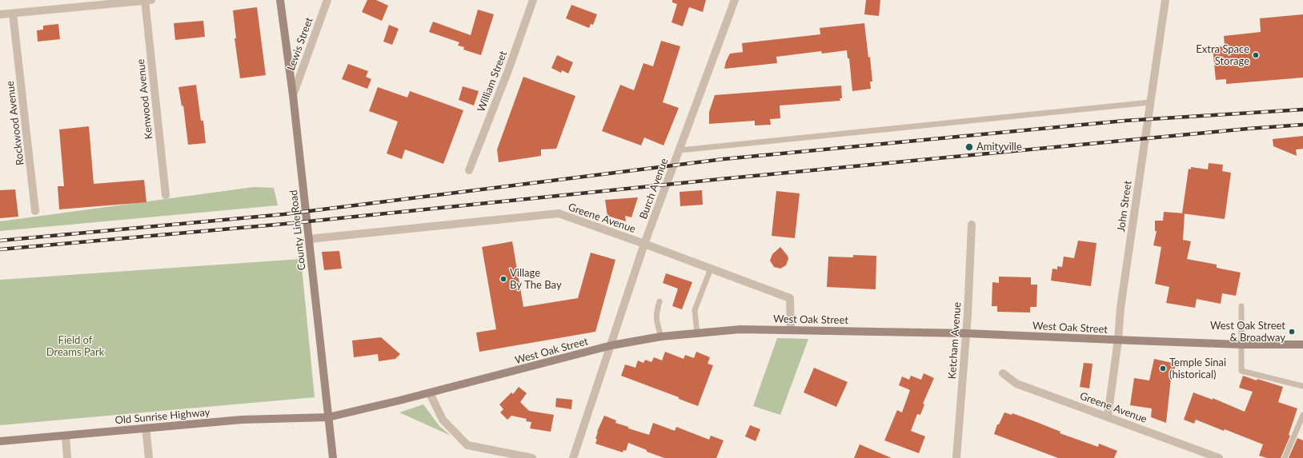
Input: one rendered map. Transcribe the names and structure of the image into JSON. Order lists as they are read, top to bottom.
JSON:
{
  "streets": {
    "main road": ["County Line Road", "West Oak Street", "Old Sunrise Highway"],
    "street": [
      "Lewis Street",
      "William Street",
      "Kenwood Avenue",
      "Rockwood Avenue",
      "Burch Avenue",
      "John Street",
      "Greene Avenue",
      "Ketcham Avenue"
    ]
  },
  "crossings": [
    ["Lewis Street", "County Line Road"],
    ["Burch Avenue", "Greene Avenue"],
    ["Burch Avenue", "West Oak Street"],
    ["John Street", "Greene Avenue"],
    ["John Street", "West Oak Street"],
    ["Greene Avenue", "County Line Road"],
    ["Greene Avenue", "West Oak Street"],
    ["County Line Road", "West Oak Street"],
    ["County Line Road", "Old Sunrise Highway"],
    ["West Oak Street", "Ketcham Avenue"],
    ["West Oak Street", "Old Sunrise Highway"]
  ],
  "parks": ["Field of Dreams Park"],
  "places": [
    "Extra Space Storage",
    "Amityville",
    "Village By The Bay",
    "West Oak Street & Broadway",
    "Temple Sinai (historical)"
  ]
}
